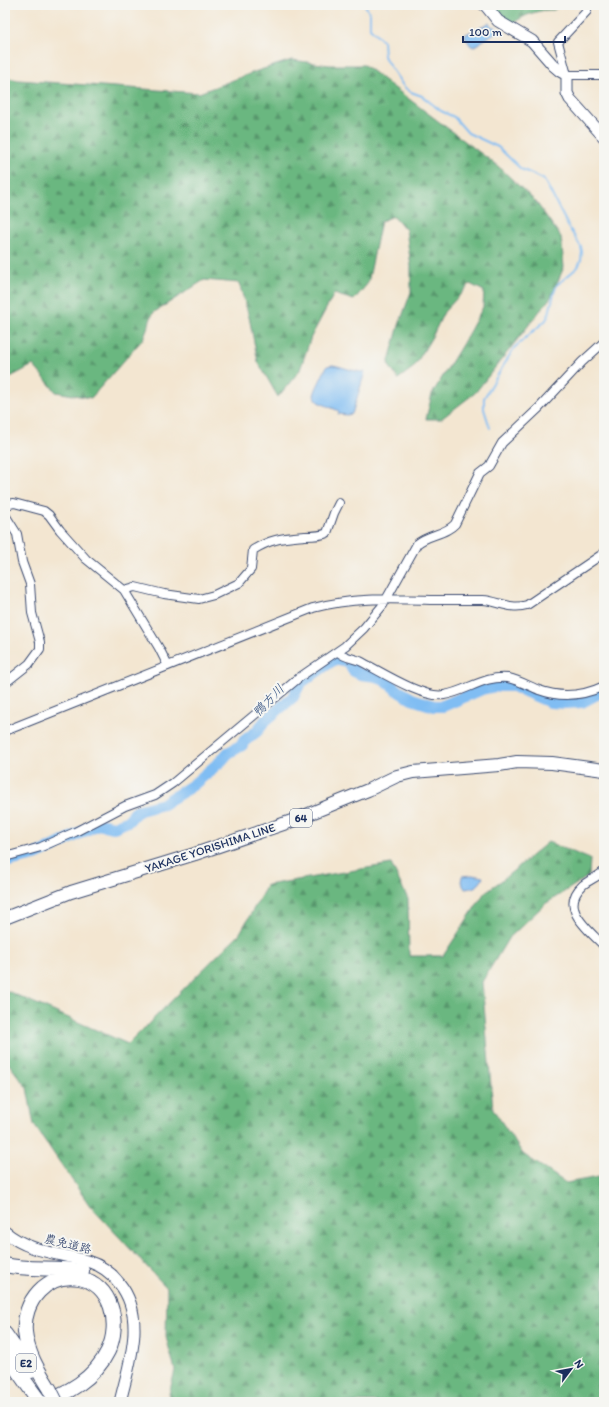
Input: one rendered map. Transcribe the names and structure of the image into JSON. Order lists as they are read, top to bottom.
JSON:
{
  "streets": {
    "highway": ["E2"],
    "main road": ["64", "YAKAGE YORISHIMA LINE"],
    "street": ["農免道路"]
  },
  "water": ["鴨方川"],
  "scale_bar": "100 m",
  "north": "top right"
}
